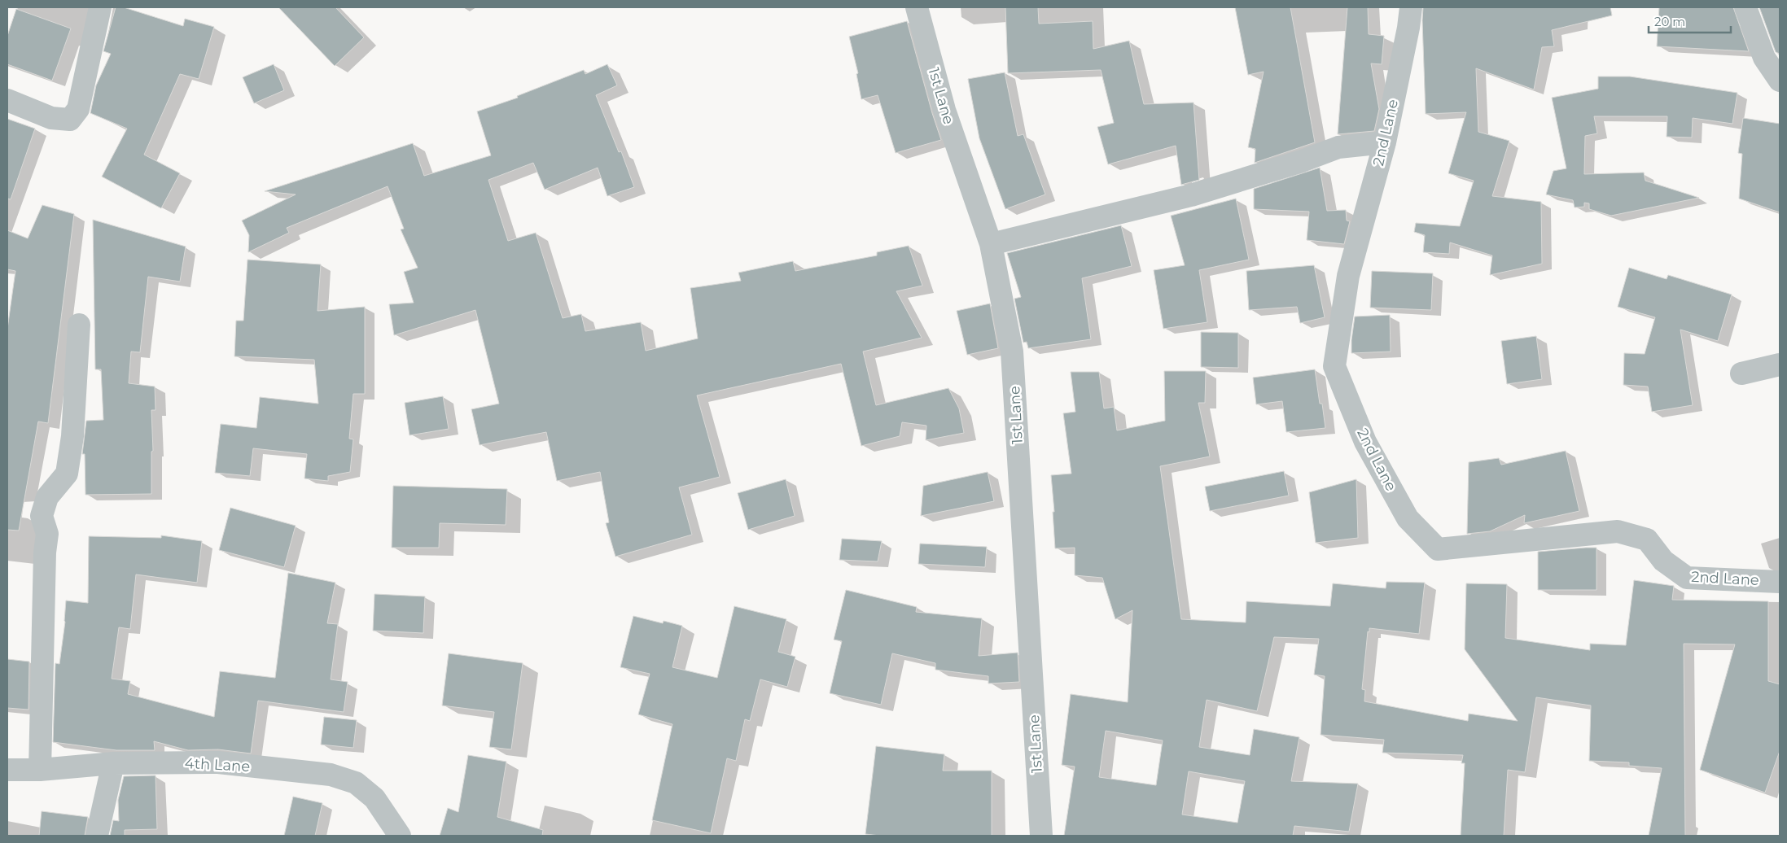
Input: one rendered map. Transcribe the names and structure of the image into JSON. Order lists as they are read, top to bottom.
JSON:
{
  "streets": {
    "street": ["1st Lane", "2nd Lane", "4th Lane"]
  },
  "scale_bar": "20 m"
}
